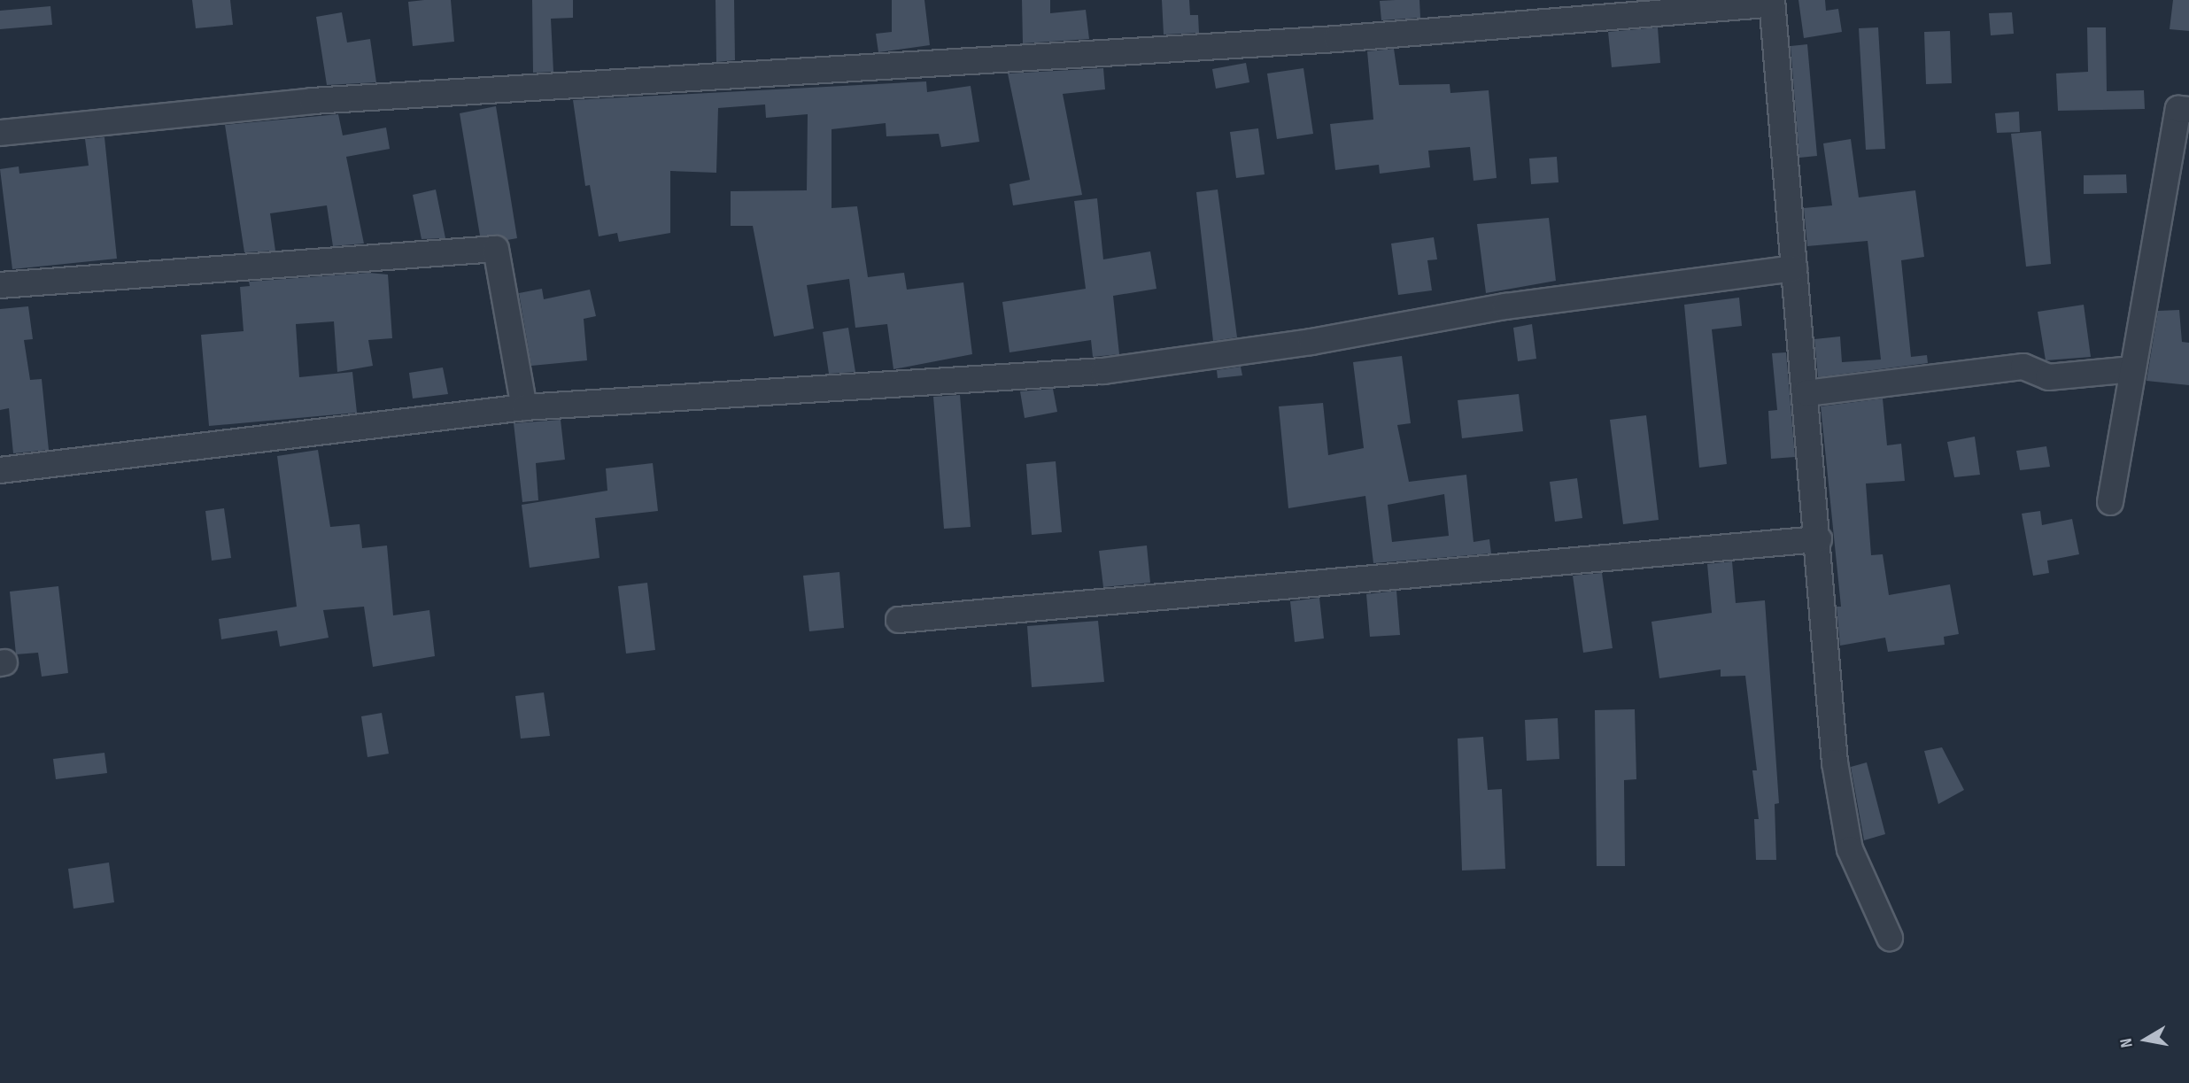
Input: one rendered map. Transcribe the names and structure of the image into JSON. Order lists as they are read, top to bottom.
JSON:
{
  "north": "left"
}
